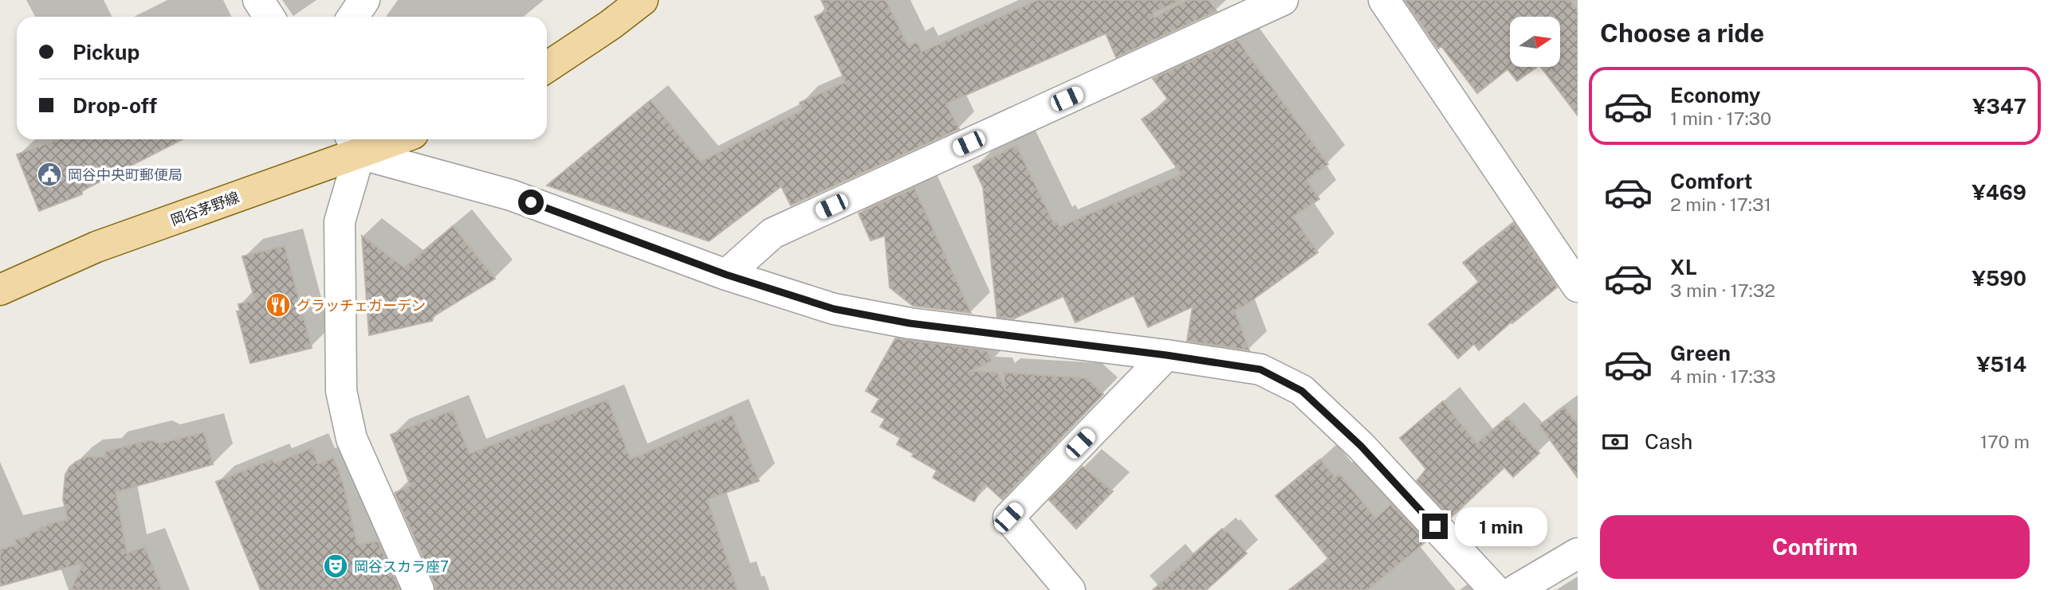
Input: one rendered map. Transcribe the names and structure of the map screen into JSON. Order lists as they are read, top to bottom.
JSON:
{
  "streets": {
    "main road": ["岡谷茅野線"]
  },
  "places": {
    "public building": ["岡谷中央町郵便局"],
    "restaurant": ["グラッチェガーデン"],
    "theatre": ["岡谷スカラ座7"]
  },
  "north": "right",
  "page": {
    "heading": "Choose a ride",
    "banner": ["Pickup", "Drop-off"],
    "list": [
      {
        "name": "Economy",
        "note": "1 min · 17:30",
        "value": "¥347"
      },
      {
        "name": "Comfort",
        "note": "2 min · 17:31",
        "value": "¥469"
      },
      {
        "name": "XL",
        "note": "3 min · 17:32",
        "value": "¥590"
      },
      {
        "name": "Green",
        "note": "4 min · 17:33",
        "value": "¥514"
      }
    ],
    "pay": ["Cash", "170 m"],
    "buttons": "Confirm",
    "bubble": "1 min"
  }
}
